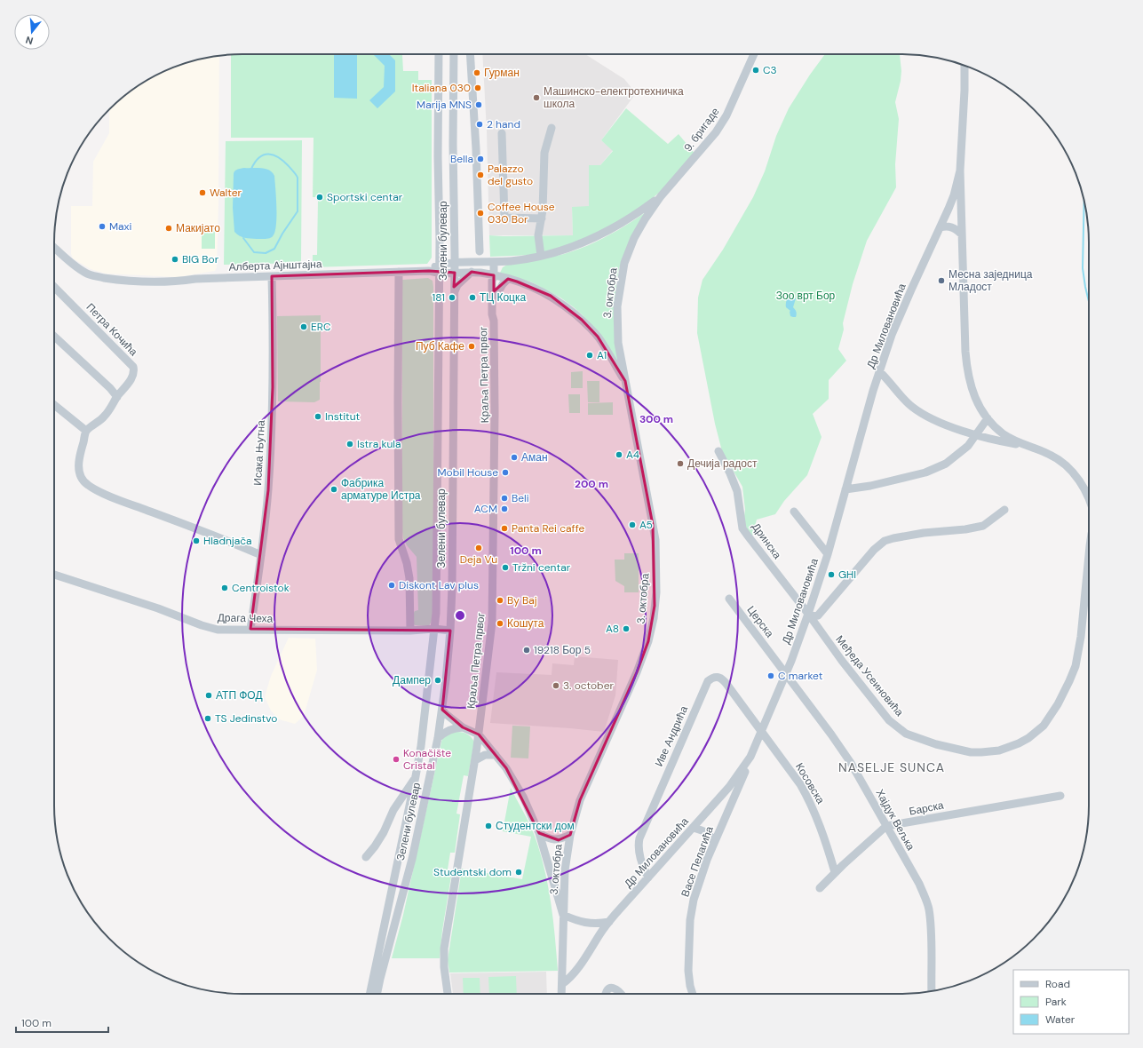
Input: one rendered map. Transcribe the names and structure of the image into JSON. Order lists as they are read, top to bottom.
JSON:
{
  "streets": {
    "street": [
      "9. бригаде",
      "Зелени булевар",
      "Алберта Ајнштајна",
      "3. октобра",
      "Др Миловановића",
      "Петра Кочића",
      "Краља Петра првог",
      "Исака Њутна",
      "Дринска",
      "Драга Чеха",
      "Церска",
      "Међеда Усеиновића",
      "Иве Андрића",
      "Косовска",
      "Барска",
      "Хајдук Вељка",
      "Васе Пелагића"
    ]
  },
  "crossings": [
    ["9. бригаде", "3. октобра"],
    ["Зелени булевар", "Алберта Ајнштајна"],
    ["Зелени булевар", "Драга Чеха"],
    ["Алберта Ајнштајна", "Исака Њутна"],
    ["3. октобра", "Др Миловановића"],
    ["Др Миловановића", "Дринска"],
    ["Др Миловановића", "Церска"],
    ["Др Миловановића", "Међеда Усеиновића"],
    ["Др Миловановића", "Иве Андрића"],
    ["Др Миловановића", "Косовска"],
    ["Др Миловановића", "Хајдук Вељка"],
    ["Др Миловановића", "Васе Пелагића"],
    ["Исака Њутна", "Драга Чеха"],
    ["Дринска", "Међеда Усеиновића"],
    ["Церска", "Хајдук Вељка"],
    ["Иве Андрића", "Косовска"],
    ["Барска", "Хајдук Вељка"]
  ],
  "districts": ["NASELJE SUNCA"],
  "parks": ["Зоо врт Бор"],
  "places": [
    "C3",
    "Гурман",
    "Italiana 030",
    "Машинско-електротехничка школа",
    "Marija MNS",
    "2 hand",
    "Bella",
    "Palazzo del gusto",
    "Walter",
    "Sportski centar",
    "Coffee House 030 Bor",
    "Maxi",
    "Макијато",
    "BIG Bor",
    "Месна заједница Младост",
    "181",
    "ТЦ Коцка",
    "ERC",
    "Пуб Кафе",
    "A1",
    "Institut",
    "Istra kula",
    "A4",
    "Аман",
    "Дечија радост",
    "Mobil House",
    "Фабрика арматуре Истра",
    "Beli",
    "ACM",
    "A5",
    "Panta Rei caffe",
    "Hladnjača",
    "Deja Vu",
    "Tržni centar",
    "GHI",
    "Diskont Lav plus",
    "Centroistok",
    "By Baj",
    "Кошута",
    "A8",
    "19218 Бор 5",
    "C market",
    "Дампер",
    "3. october",
    "АТП ФОД",
    "TS Jedinstvo",
    "Konačište Cristal",
    "Студентски дом",
    "Studentski dom"
  ],
  "legend": ["Road", "Park", "Water"],
  "scale_bar": "100 m",
  "north": "bottom",
  "rings": ["300 m", "200 m", "100 m"]
}
